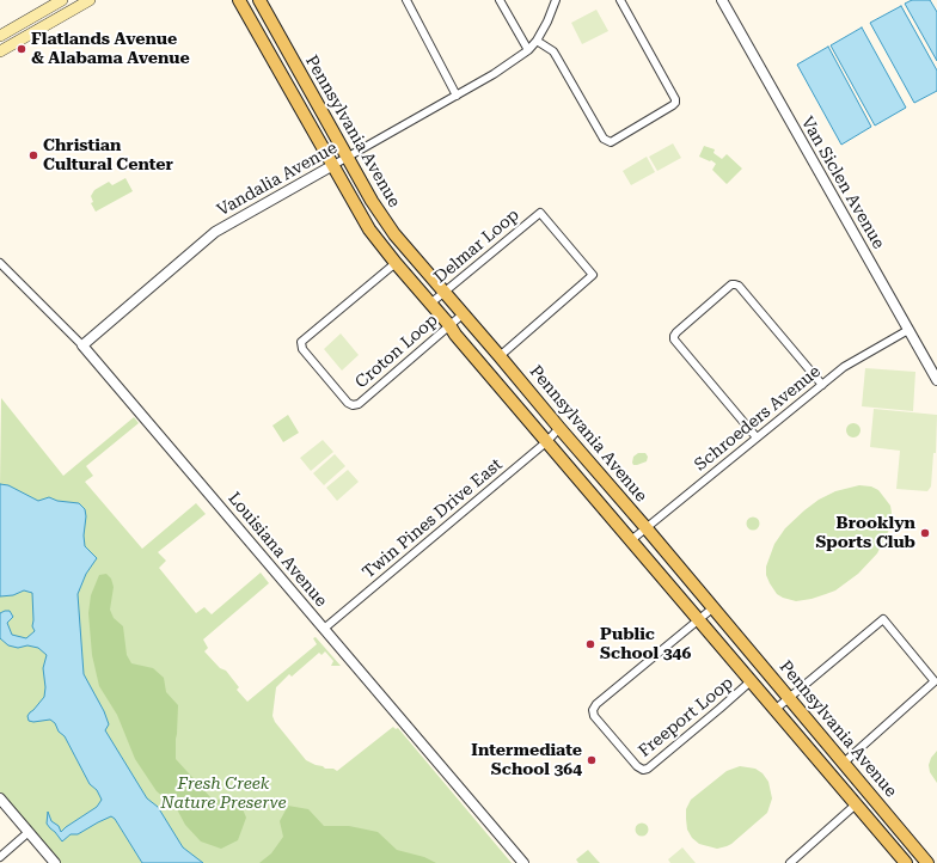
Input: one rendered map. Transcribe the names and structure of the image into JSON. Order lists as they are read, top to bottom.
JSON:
{
  "streets": {
    "main road": ["Pennsylvania Avenue"],
    "street": [
      "Vandalia Avenue",
      "Van Siclen Avenue",
      "Delmar Loop",
      "Croton Loop",
      "Schroeders Avenue",
      "Twin Pines Drive East",
      "Louisiana Avenue",
      "Freeport Loop"
    ]
  },
  "crossings": [
    ["Pennsylvania Avenue", "Vandalia Avenue"],
    ["Pennsylvania Avenue", "Delmar Loop"],
    ["Pennsylvania Avenue", "Croton Loop"],
    ["Pennsylvania Avenue", "Schroeders Avenue"],
    ["Pennsylvania Avenue", "Twin Pines Drive East"],
    ["Pennsylvania Avenue", "Freeport Loop"],
    ["Vandalia Avenue", "Louisiana Avenue"],
    ["Van Siclen Avenue", "Schroeders Avenue"],
    ["Twin Pines Drive East", "Louisiana Avenue"]
  ],
  "parks": ["Fresh Creek Nature Preserve"],
  "places": [
    "Flatlands Avenue & Alabama Avenue",
    "Christian Cultural Center",
    "Brooklyn Sports Club",
    "Public School 346",
    "Intermediate School 364"
  ]
}
